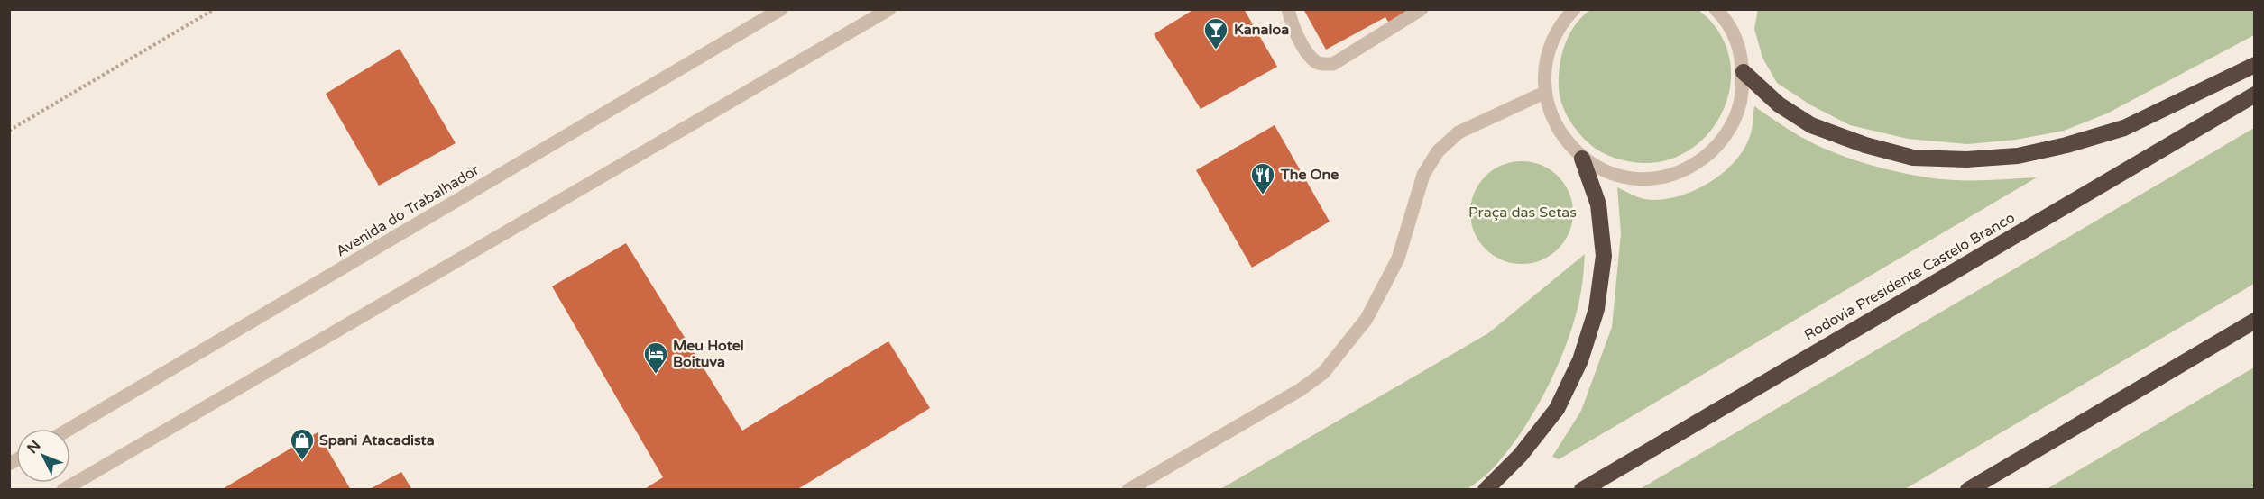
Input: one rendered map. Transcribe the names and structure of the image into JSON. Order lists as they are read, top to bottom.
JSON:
{
  "streets": {
    "highway": ["Rodovia Presidente Castelo Branco"],
    "street": ["Avenida do Trabalhador"]
  },
  "parks": ["Praça das Setas"],
  "places": {
    "bar": ["Kanaloa"],
    "restaurant": ["The One"],
    "hotel": ["Meu Hotel Boituva"],
    "shop": ["Spani Atacadista"]
  },
  "north": "top left"
}
